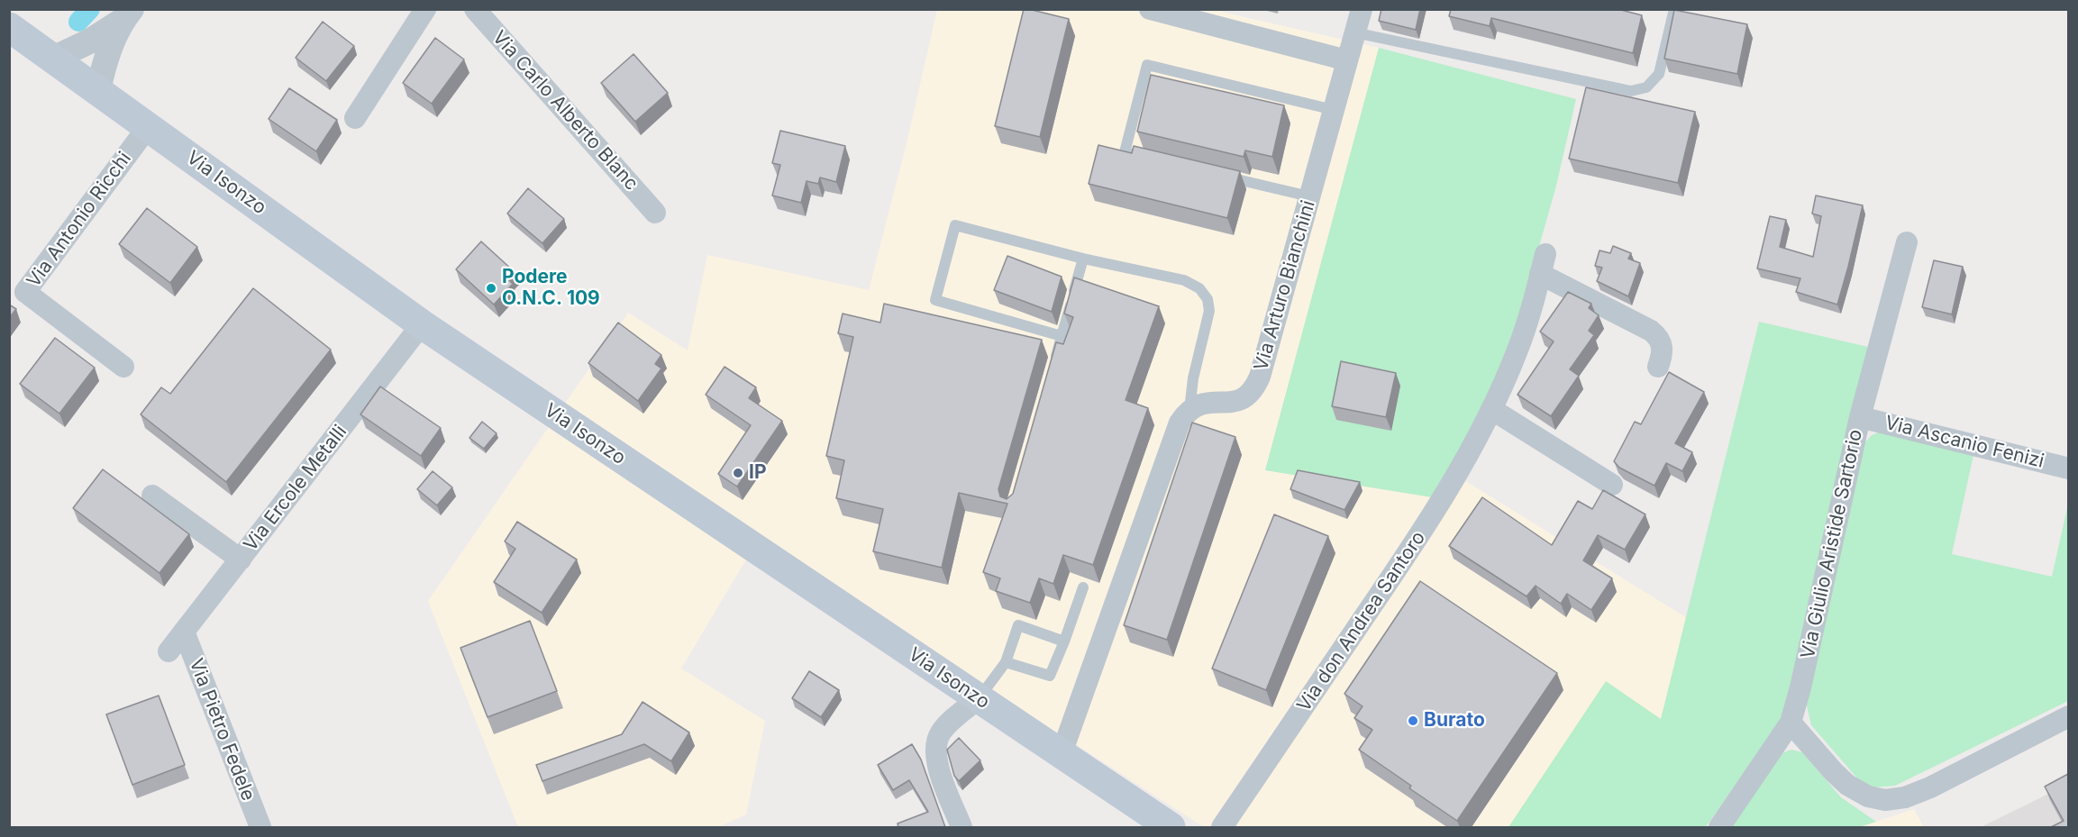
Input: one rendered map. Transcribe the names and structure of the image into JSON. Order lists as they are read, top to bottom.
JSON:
{
  "streets": {
    "main road": ["Via Isonzo"],
    "street": [
      "Via Carlo Alberto Blanc",
      "Via Antonio Ricchi",
      "Via Arturo Bianchini",
      "Via Ascanio Fenizi",
      "Via Ercole Metalli",
      "Via Giulio Aristide Sartorio",
      "Via don Andrea Santoro",
      "Via Pietro Fedele"
    ]
  },
  "crossings": [
    ["Via Isonzo", "Via Antonio Ricchi"],
    ["Via Isonzo", "Via Ercole Metalli"],
    ["Via Ascanio Fenizi", "Via Giulio Aristide Sartorio"],
    ["Via Ercole Metalli", "Via Pietro Fedele"]
  ],
  "places": ["Podere O.N.C. 109", "IP", "Burato"]
}
